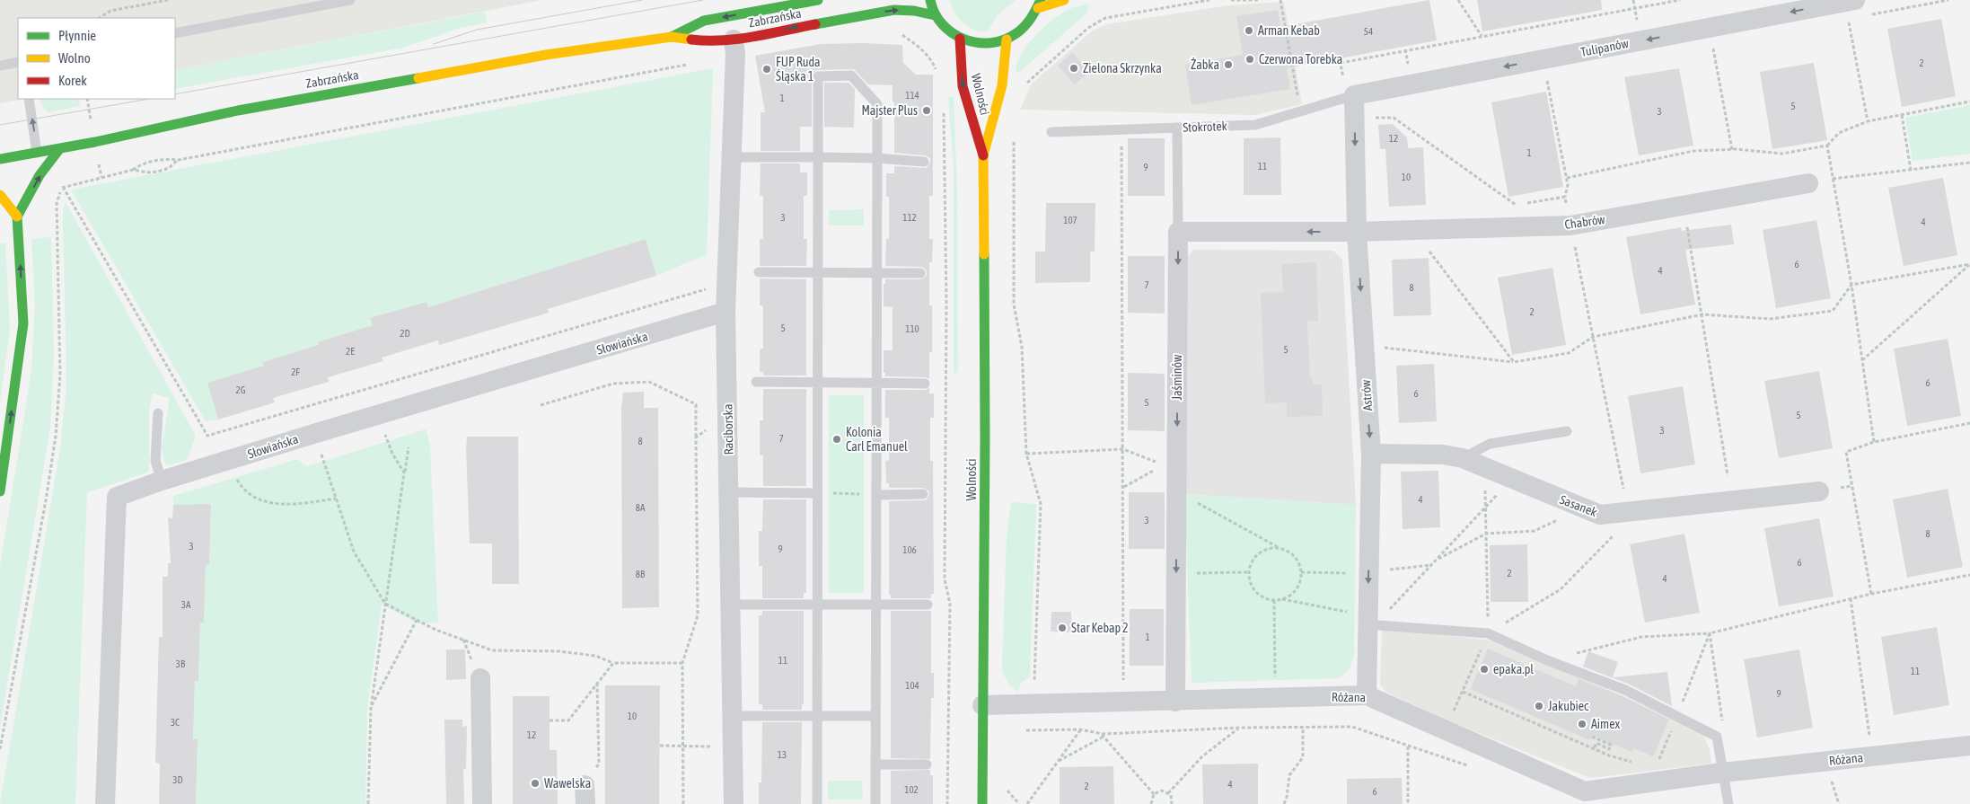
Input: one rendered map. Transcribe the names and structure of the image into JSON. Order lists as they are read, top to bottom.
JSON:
{
  "streets": {
    "street": [
      "Zabrzańska",
      "Tulipanów",
      "Wolności",
      "Chabrów",
      "Słowiańska",
      "Jaśminów",
      "Astrów",
      "Raciborska",
      "Sasanek",
      "Różana"
    ],
    "lane": ["Stokrotek"]
  },
  "crossings": [
    ["Zabrzańska", "Raciborska"],
    ["Tulipanów", "Stokrotek"],
    ["Tulipanów", "Astrów"],
    ["Wolności", "Różana"],
    ["Stokrotek", "Astrów"],
    ["Chabrów", "Astrów"],
    ["Słowiańska", "Raciborska"],
    ["Jaśminów", "Różana"],
    ["Astrów", "Sasanek"],
    ["Astrów", "Różana"]
  ],
  "one_way": ["Tulipanów", "Jaśminów", "Astrów"],
  "places": [
    "Arman Kebab",
    "Czerwona Torebka",
    "Żabka",
    "Zielona Skrzynka",
    "FUP Ruda Śląska 1",
    "Majster Plus",
    "Kolonia Carl Emanuel",
    "Star Kebap 2",
    "epaka.pl",
    "Jakubiec",
    "Aimex",
    "Wawelska"
  ],
  "house_numbers": [
    "54",
    "2",
    "114",
    "1",
    "5",
    "3",
    "12",
    "1",
    "11",
    "9",
    "10",
    "3",
    "112",
    "107",
    "4",
    "6",
    "4",
    "7",
    "8",
    "2",
    "5",
    "110",
    "2D",
    "5",
    "2E",
    "2F",
    "6",
    "2G",
    "6",
    "5",
    "5",
    "3",
    "7",
    "8",
    "4",
    "8A",
    "3",
    "8",
    "3",
    "9",
    "106",
    "6",
    "2",
    "8B",
    "4",
    "3A",
    "1",
    "11",
    "3B",
    "11",
    "104",
    "9",
    "10",
    "3C",
    "12",
    "13",
    "3D",
    "4",
    "2",
    "102",
    "6"
  ],
  "legend": ["Płynnie", "Wolno", "Korek"]
}
